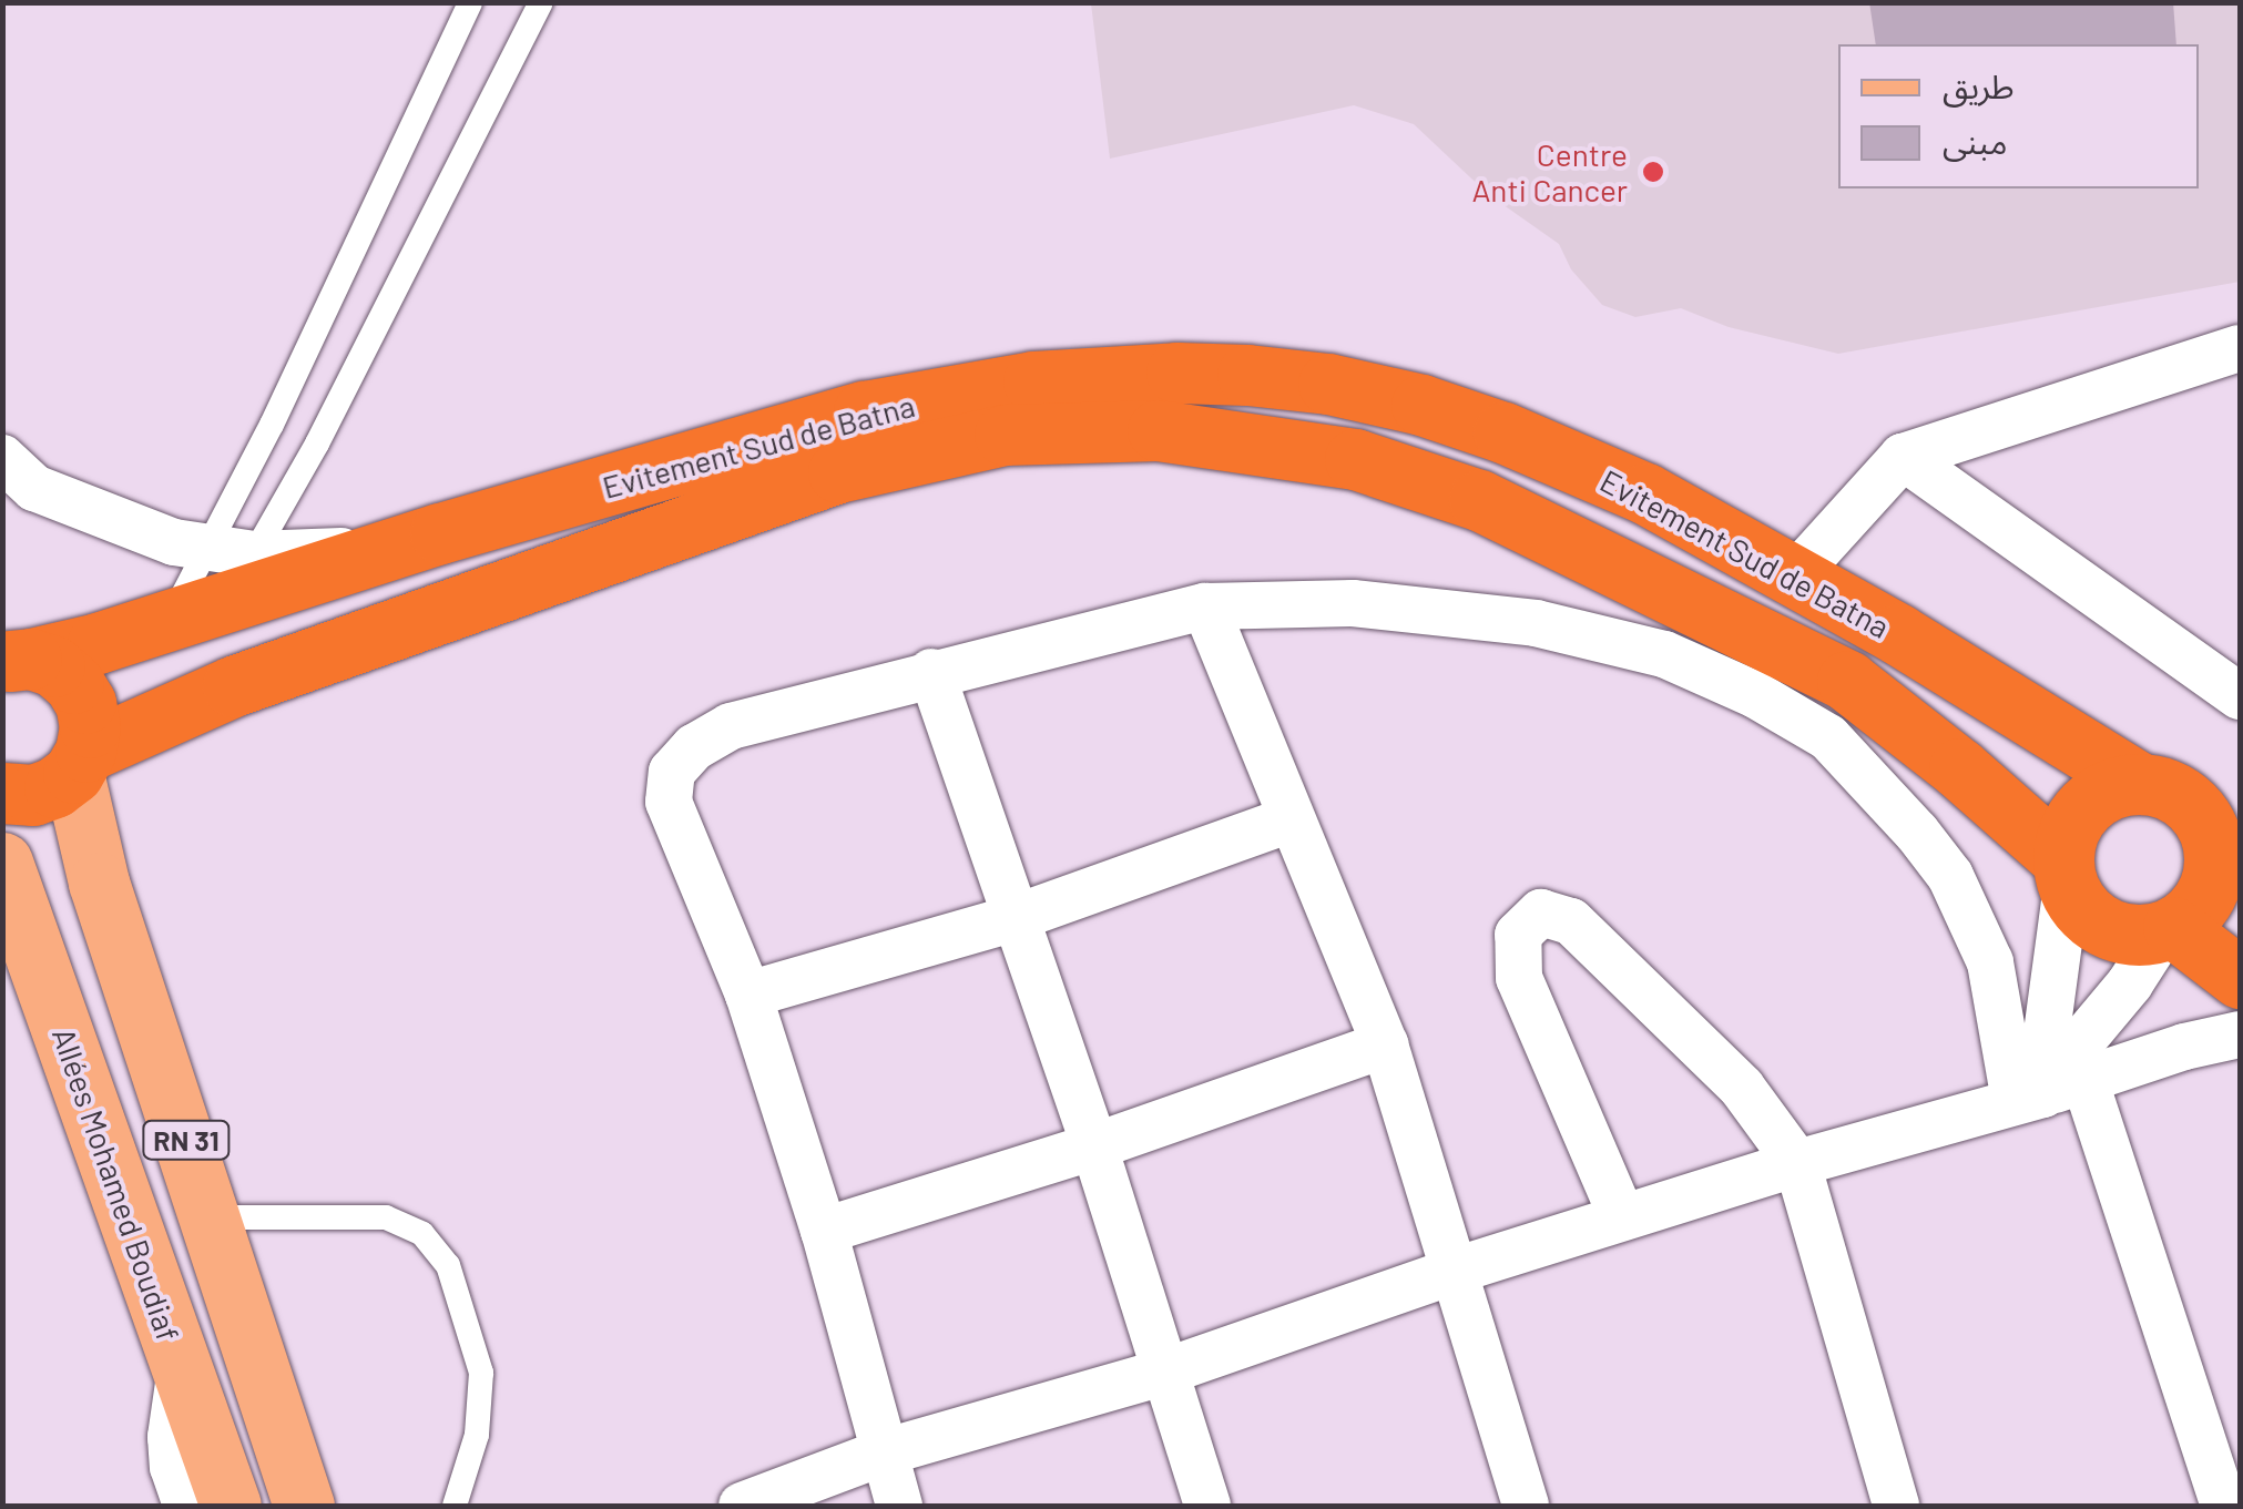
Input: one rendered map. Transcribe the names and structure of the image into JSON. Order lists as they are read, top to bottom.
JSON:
{
  "streets": {
    "highway": ["Evitement Sud de Batna"],
    "main road": ["RN 31", "Allées Mohamed Boudiaf"]
  },
  "crossings": [
    ["Evitement Sud de Batna", "RN 31"]
  ],
  "places": ["Centre Anti Cancer"],
  "legend": ["طريق", "مبنى"]
}
